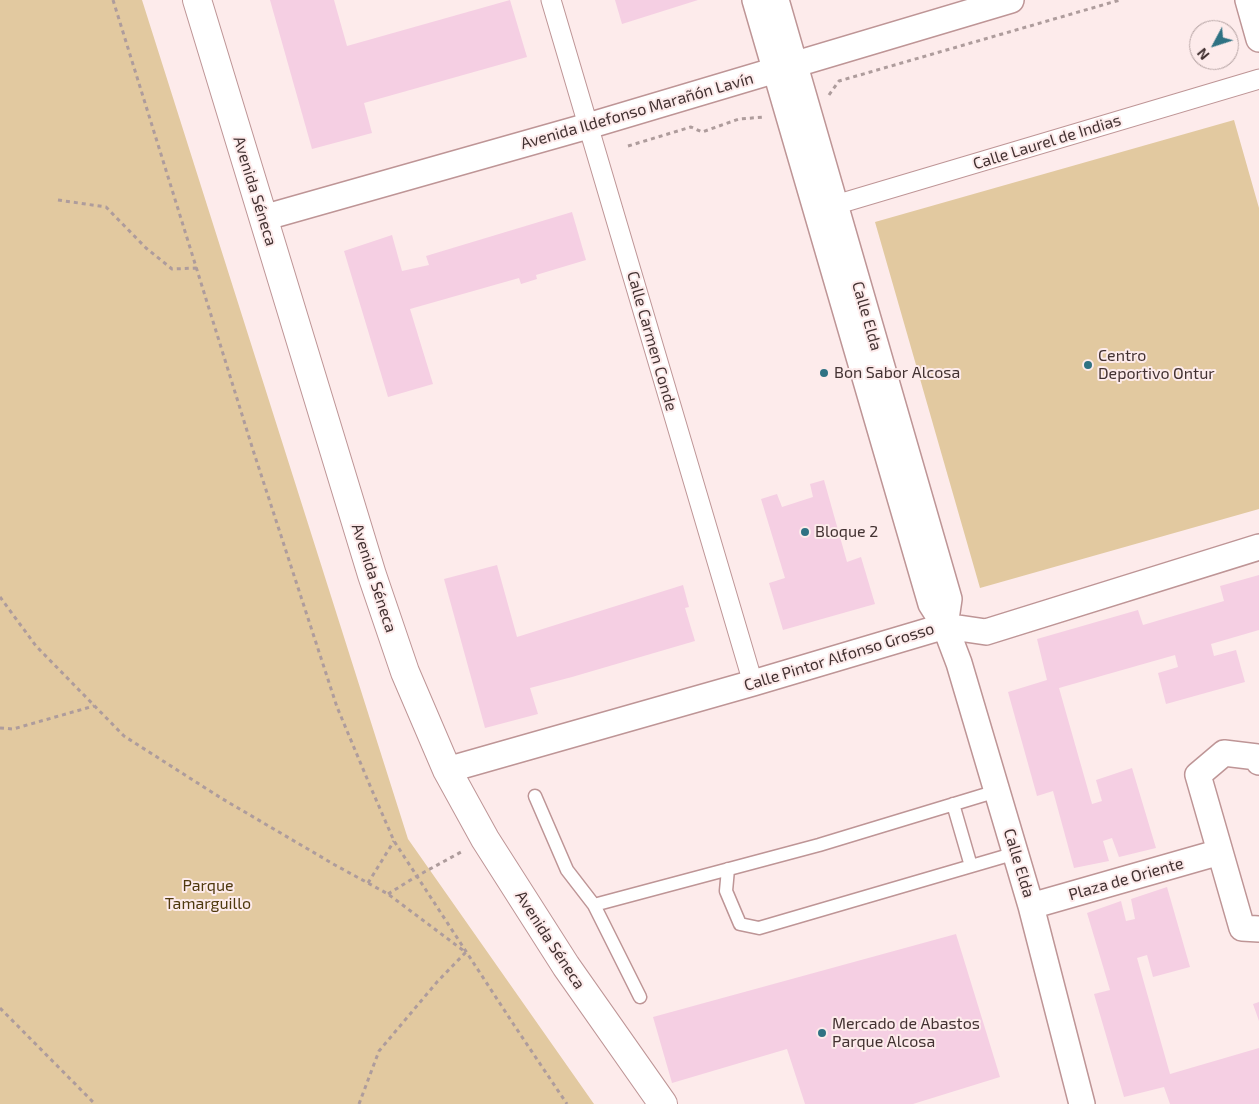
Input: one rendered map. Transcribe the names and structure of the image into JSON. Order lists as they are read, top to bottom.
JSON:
{
  "streets": {
    "street": [
      "Avenida Ildefonso Marañón Lavín",
      "Calle Laurel de Indias",
      "Avenida Séneca",
      "Calle Elda",
      "Calle Carmen Conde",
      "Calle Pintor Alfonso Grosso",
      "Plaza de Oriente"
    ]
  },
  "crossings": [
    ["Avenida Ildefonso Marañón Lavín", "Avenida Séneca"],
    ["Avenida Ildefonso Marañón Lavín", "Calle Elda"],
    ["Avenida Ildefonso Marañón Lavín", "Calle Carmen Conde"],
    ["Calle Laurel de Indias", "Calle Elda"],
    ["Avenida Séneca", "Calle Pintor Alfonso Grosso"],
    ["Calle Elda", "Calle Pintor Alfonso Grosso"],
    ["Calle Elda", "Plaza de Oriente"],
    ["Calle Carmen Conde", "Calle Pintor Alfonso Grosso"]
  ],
  "parks": ["Parque Tamarguillo"],
  "places": [
    "Centro Deportivo Ontur",
    "Bon Sabor Alcosa",
    "Bloque 2",
    "Mercado de Abastos Parque Alcosa"
  ],
  "north": "bottom left"
}
